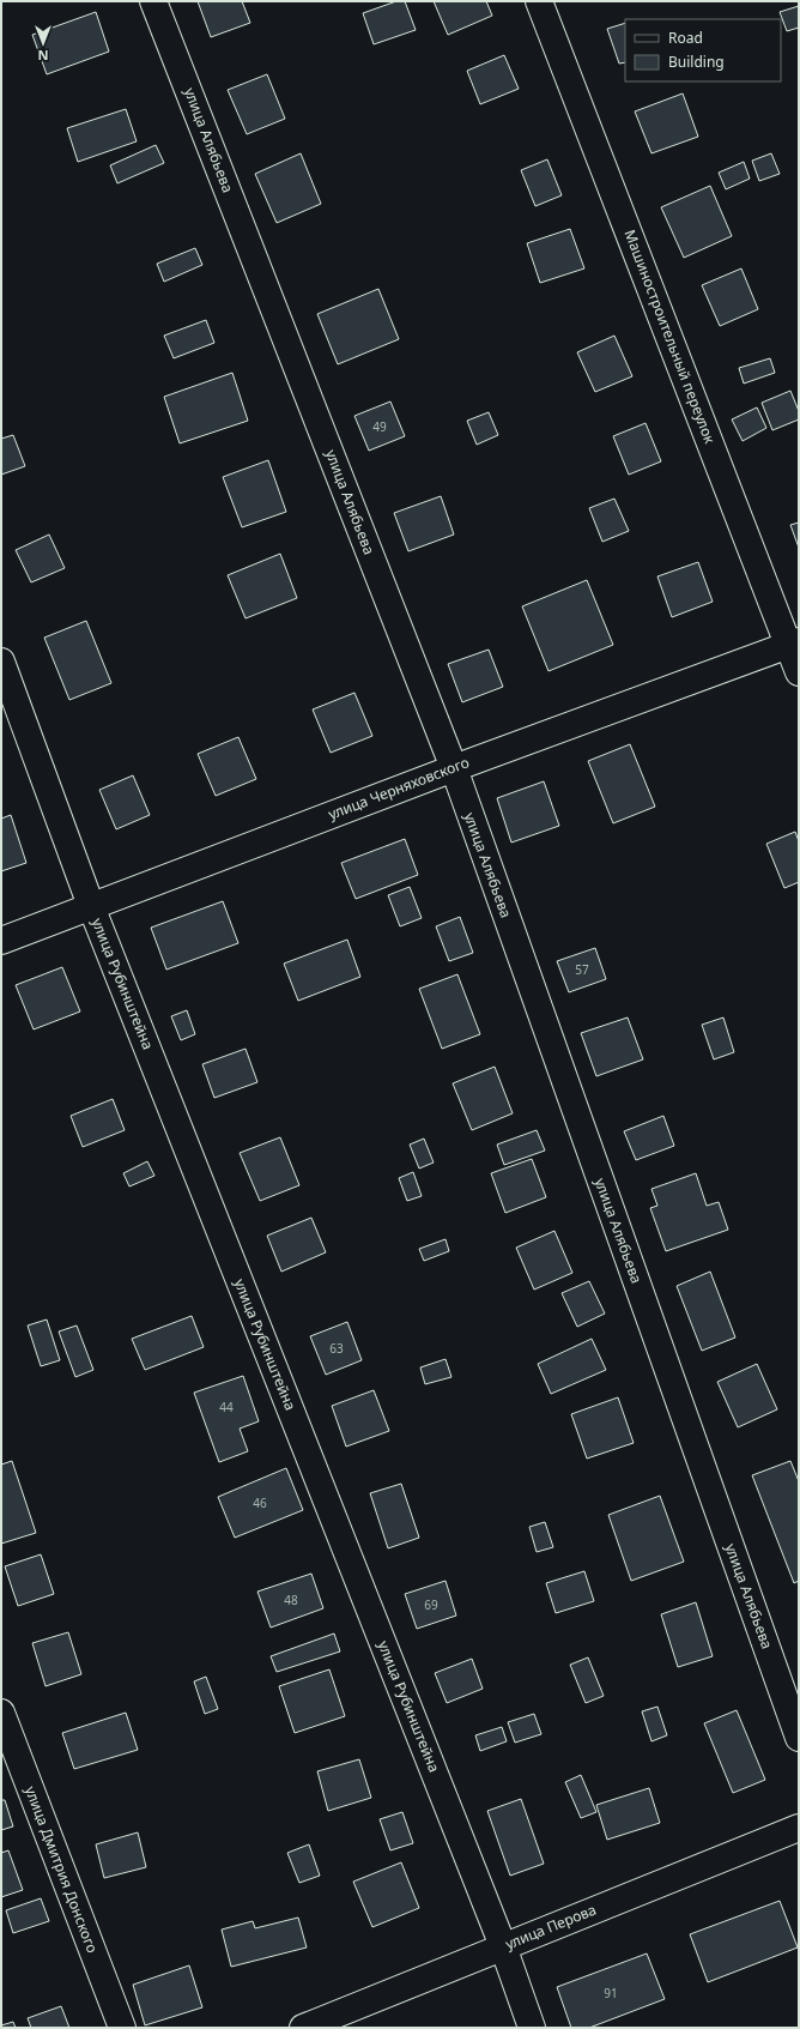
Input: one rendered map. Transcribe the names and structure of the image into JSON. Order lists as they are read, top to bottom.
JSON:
{
  "streets": {
    "street": [
      "улица Алябьева",
      "Машиностроительный переулок",
      "улица Черняховского",
      "улица Рубинштейна",
      "улица Дмитрия Донского",
      "улица Перова"
    ]
  },
  "crossings": [
    ["улица Алябьева", "улица Черняховского"],
    ["Машиностроительный переулок", "улица Черняховского"],
    ["улица Черняховского", "улица Рубинштейна"],
    ["улица Рубинштейна", "улица Перова"]
  ],
  "house_numbers": [
    "49",
    "57",
    "63",
    "44",
    "46",
    "48",
    "69",
    "91"
  ],
  "legend": ["Road", "Building"],
  "north": "bottom"
}
